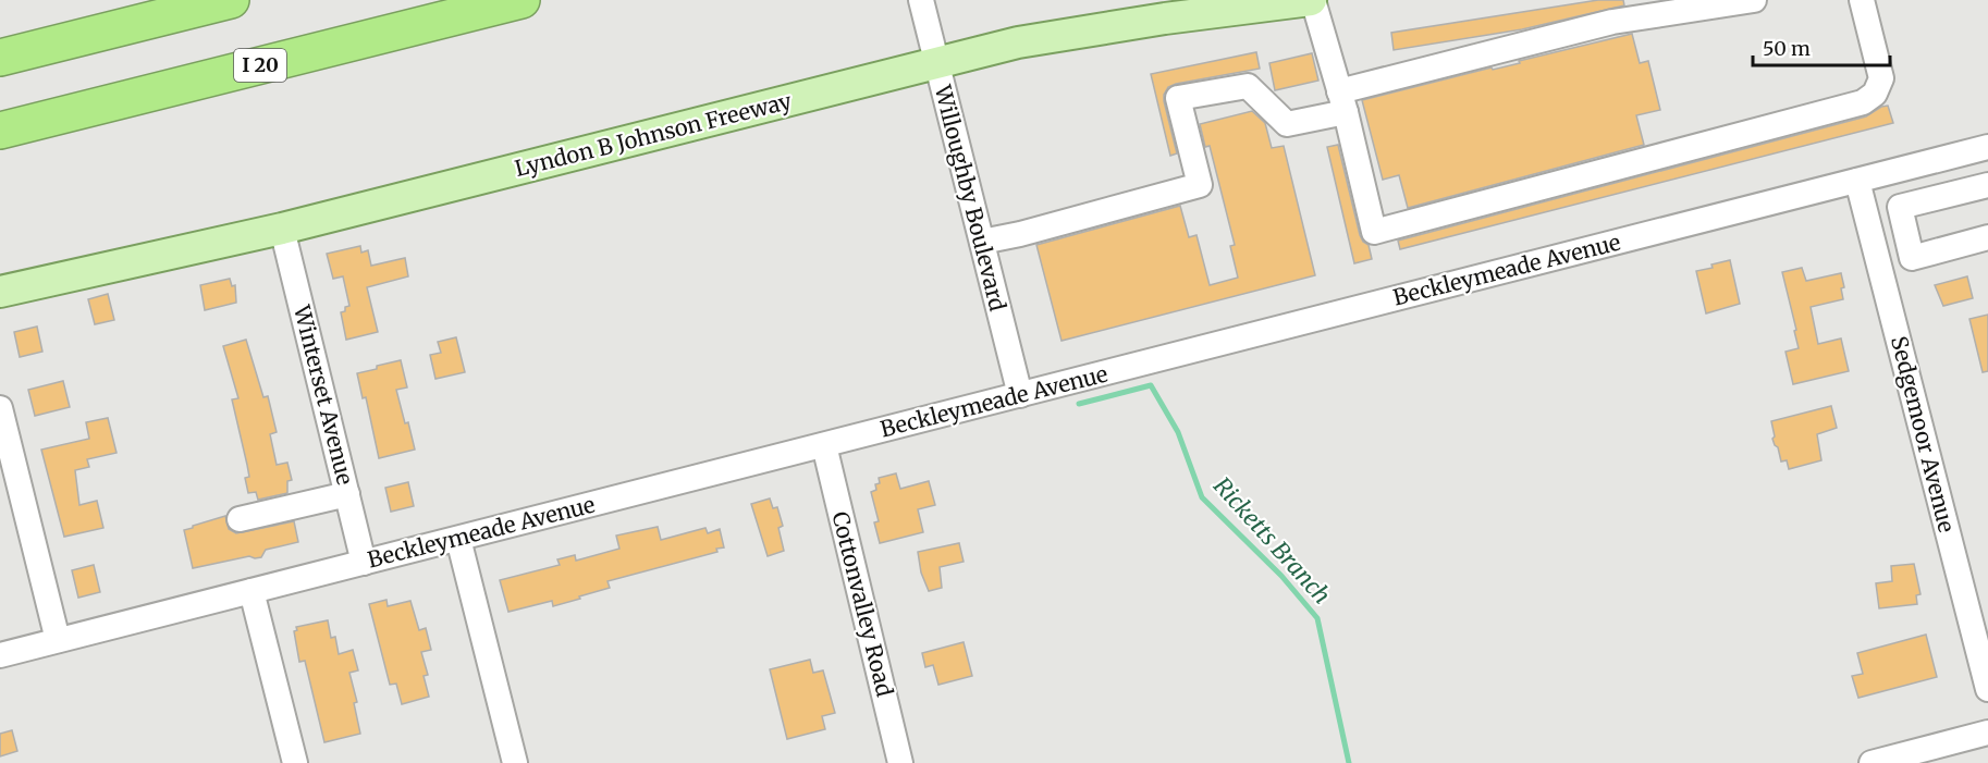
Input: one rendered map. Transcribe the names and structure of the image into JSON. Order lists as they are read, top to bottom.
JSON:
{
  "streets": {
    "highway": ["I 20"],
    "main road": ["Lyndon B Johnson Freeway"],
    "street": [
      "Willoughby Boulevard",
      "Beckleymeade Avenue",
      "Winterset Avenue",
      "Sedgemoor Avenue",
      "Cottonvalley Road"
    ]
  },
  "crossings": [
    ["Lyndon B Johnson Freeway", "Willoughby Boulevard"],
    ["Lyndon B Johnson Freeway", "Winterset Avenue"],
    ["Willoughby Boulevard", "Beckleymeade Avenue"],
    ["Beckleymeade Avenue", "Winterset Avenue"],
    ["Beckleymeade Avenue", "Sedgemoor Avenue"],
    ["Beckleymeade Avenue", "Cottonvalley Road"]
  ],
  "water": ["Ricketts Branch"],
  "scale_bar": "50 m"
}
